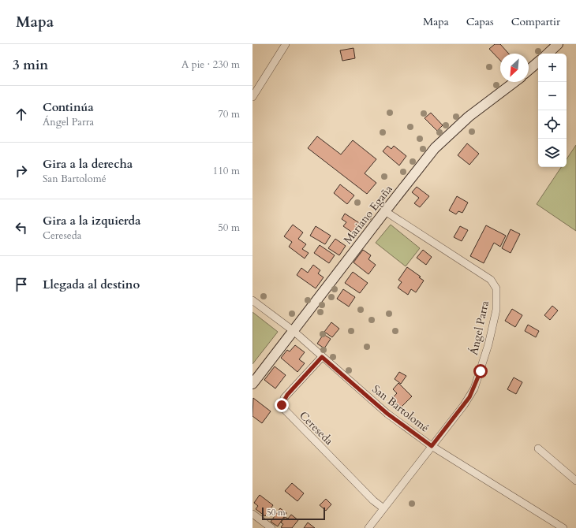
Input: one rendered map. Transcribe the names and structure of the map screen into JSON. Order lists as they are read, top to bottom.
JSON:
{
  "streets": {
    "street": [
      "Mariano Egaña",
      "Ángel Parra",
      "San Bartolomé",
      "Cereseda"
    ]
  },
  "crossings": [
    ["Mariano Egaña", "Ángel Parra"],
    ["Mariano Egaña", "San Bartolomé"],
    ["Ángel Parra", "San Bartolomé"],
    ["Ángel Parra", "Cereseda"],
    ["San Bartolomé", "Cereseda"]
  ],
  "scale_bar": "50 m",
  "north": "bottom left",
  "page": {
    "header": "Mapa",
    "nav": ["Mapa", "Capas", "Compartir"],
    "heading": ["3 min", "A pie · 230 m"],
    "map_buttons": ["+", "−"],
    "list": [
      ["Continúa", "Ángel Parra", "70 m"],
      ["Gira a la derecha", "San Bartolomé", "110 m"],
      ["Gira a la izquierda", "Cereseda", "50 m"],
      "Llegada al destino"
    ],
    "scale": "50 m"
  }
}
